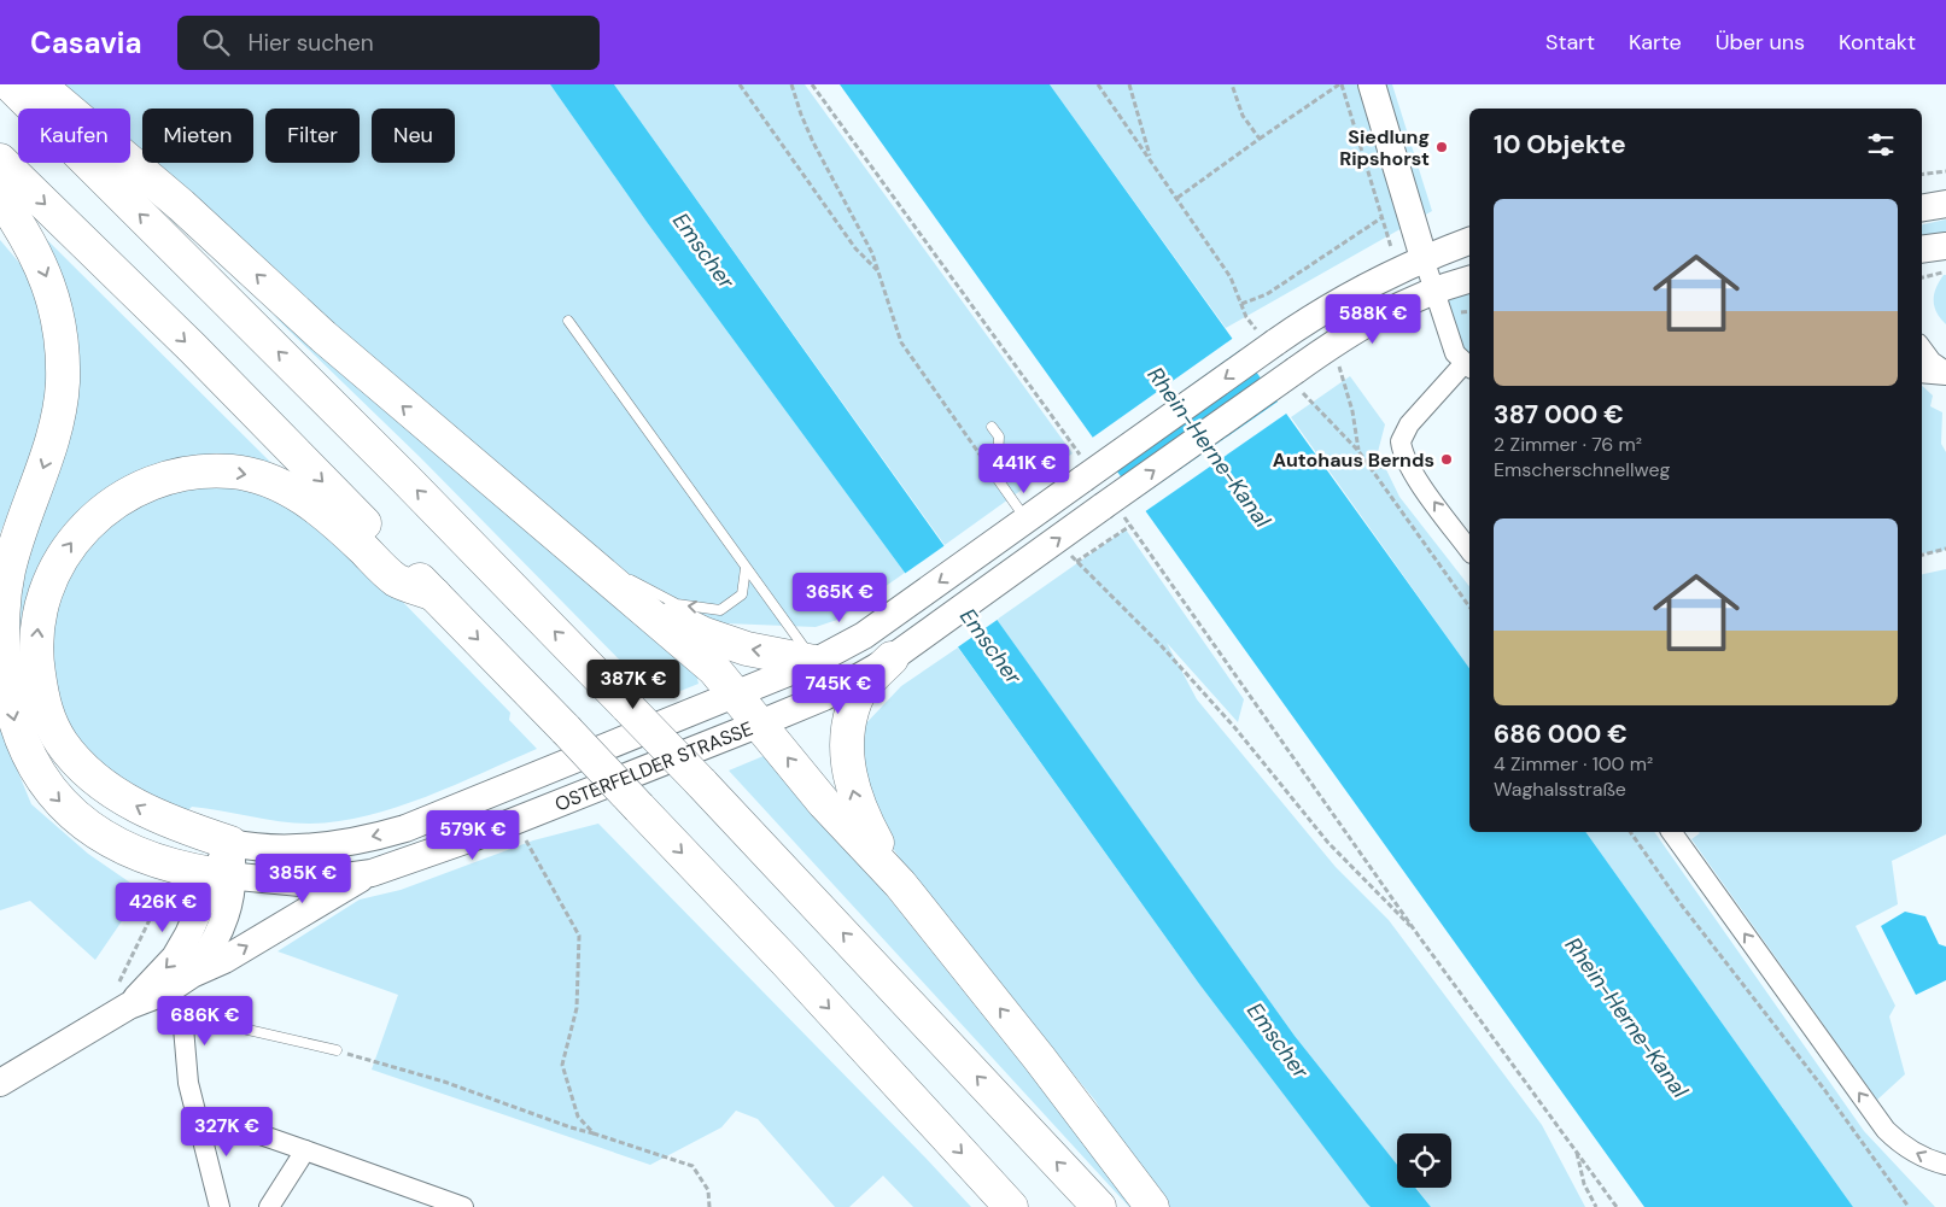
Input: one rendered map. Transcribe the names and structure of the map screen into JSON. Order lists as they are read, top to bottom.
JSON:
{
  "streets": {
    "main road": ["OSTERFELDER STRASSE"]
  },
  "water": ["Emscher", "Rhein-Herne-Kanal"],
  "places": ["Siedlung Ripshorst", "Autohaus Bernds"],
  "page": {
    "header": "Casavia",
    "search": "Hier suchen",
    "nav": [
      "Start",
      "Karte",
      "Über uns",
      "Kontakt"
    ],
    "chip": [
      "Kaufen",
      "Mieten",
      "Filter",
      "Neu"
    ],
    "heading": "10 Objekte",
    "list": [
      {
        "name": "387 000 €",
        "note": "2 Zimmer · 76 m² · Emscherschnellweg"
      },
      {
        "name": "686 000 €",
        "note": "4 Zimmer · 100 m² · Waghalsstraße"
      }
    ],
    "price": [
      "588K €",
      "441K €",
      "365K €",
      "387K €",
      "745K €",
      "579K €",
      "385K €",
      "426K €",
      "686K €",
      "327K €"
    ]
  }
}
